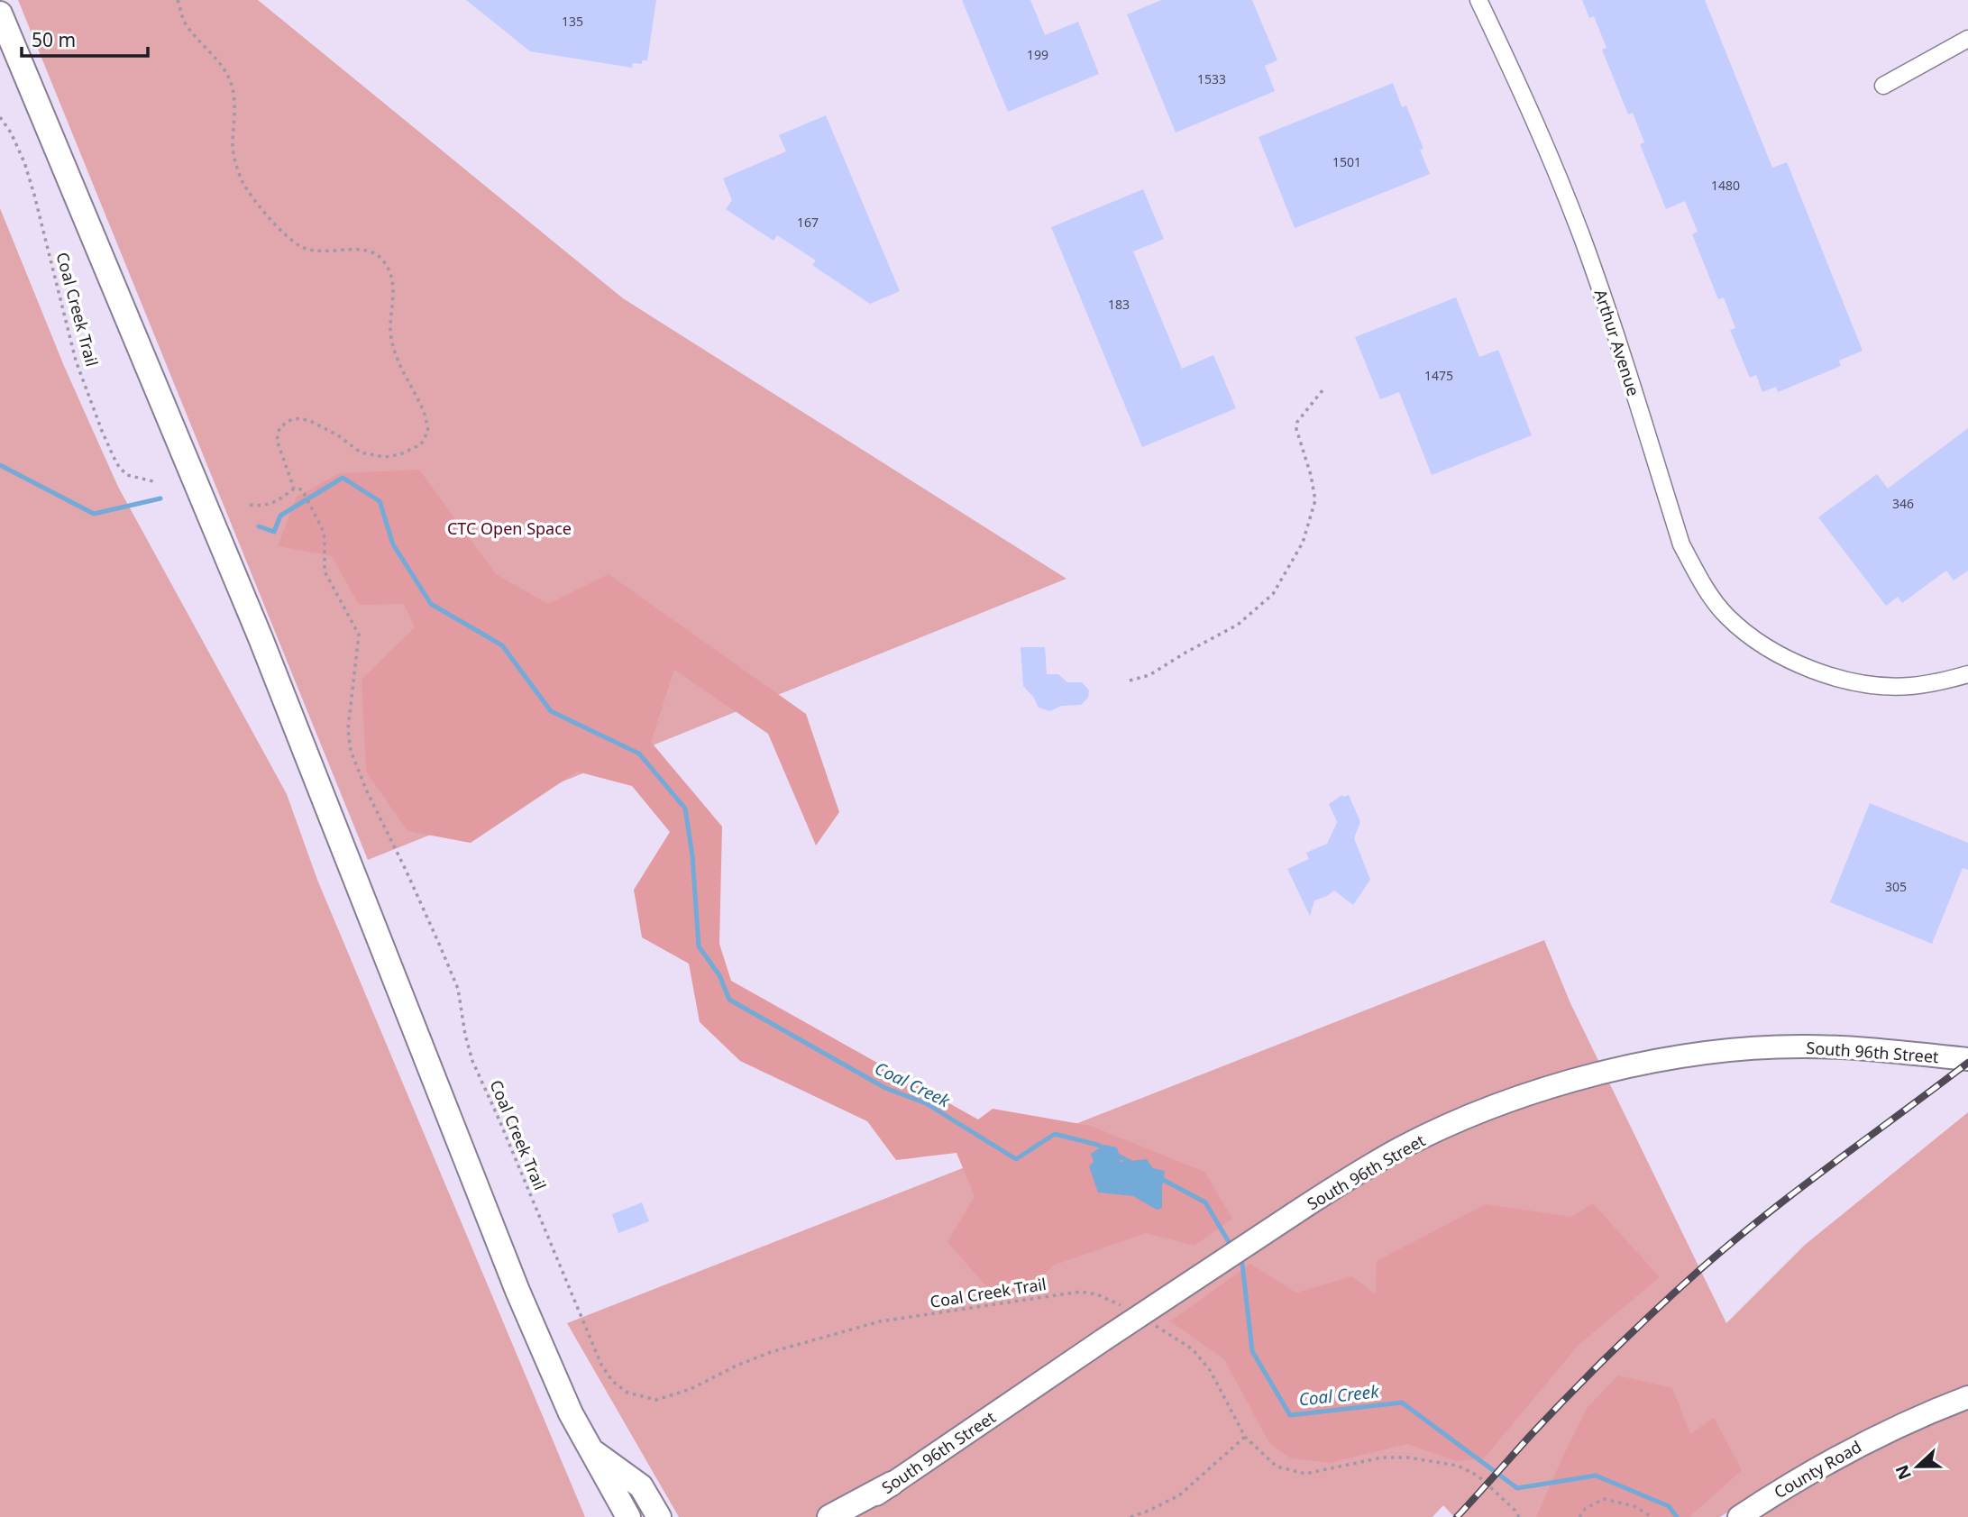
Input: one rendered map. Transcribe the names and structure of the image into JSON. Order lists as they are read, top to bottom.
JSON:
{
  "streets": {
    "main road": ["South 96th Street", "County Road"],
    "street": ["Arthur Avenue"],
    "path": ["Coal Creek Trail"]
  },
  "water": ["Coal Creek"],
  "parks": ["CTC Open Space"],
  "house_numbers": [
    "135",
    "199",
    "1533",
    "1501",
    "1480",
    "167",
    "183",
    "1475",
    "346",
    "305"
  ],
  "scale_bar": "50 m",
  "north": "left"
}
